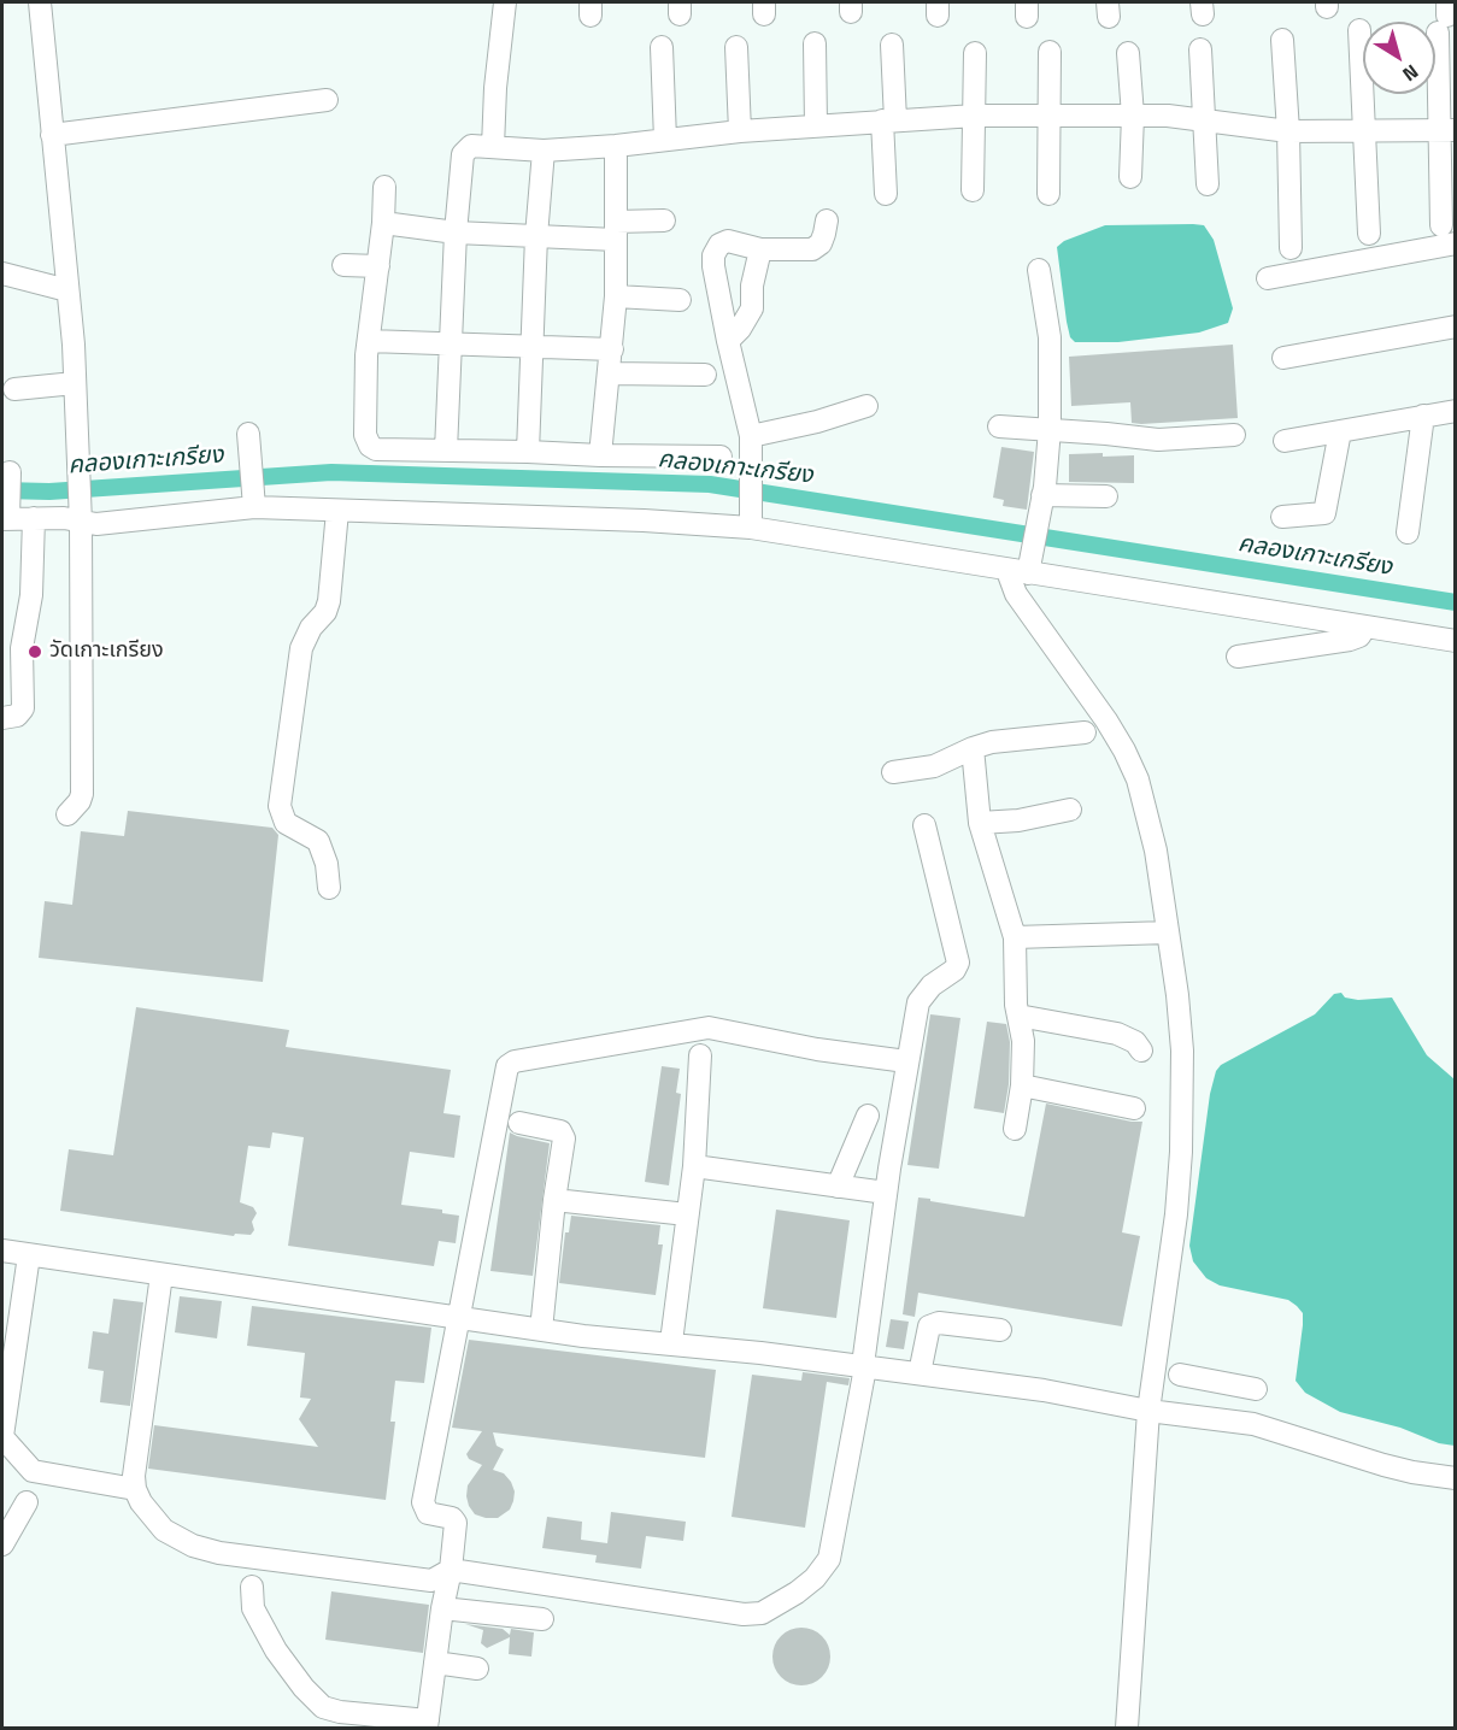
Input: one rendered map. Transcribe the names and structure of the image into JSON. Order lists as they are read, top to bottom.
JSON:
{
  "water": ["คลองเกาะเกรียง"],
  "places": ["วัดเกาะเกรียง"],
  "north": "bottom right"
}
